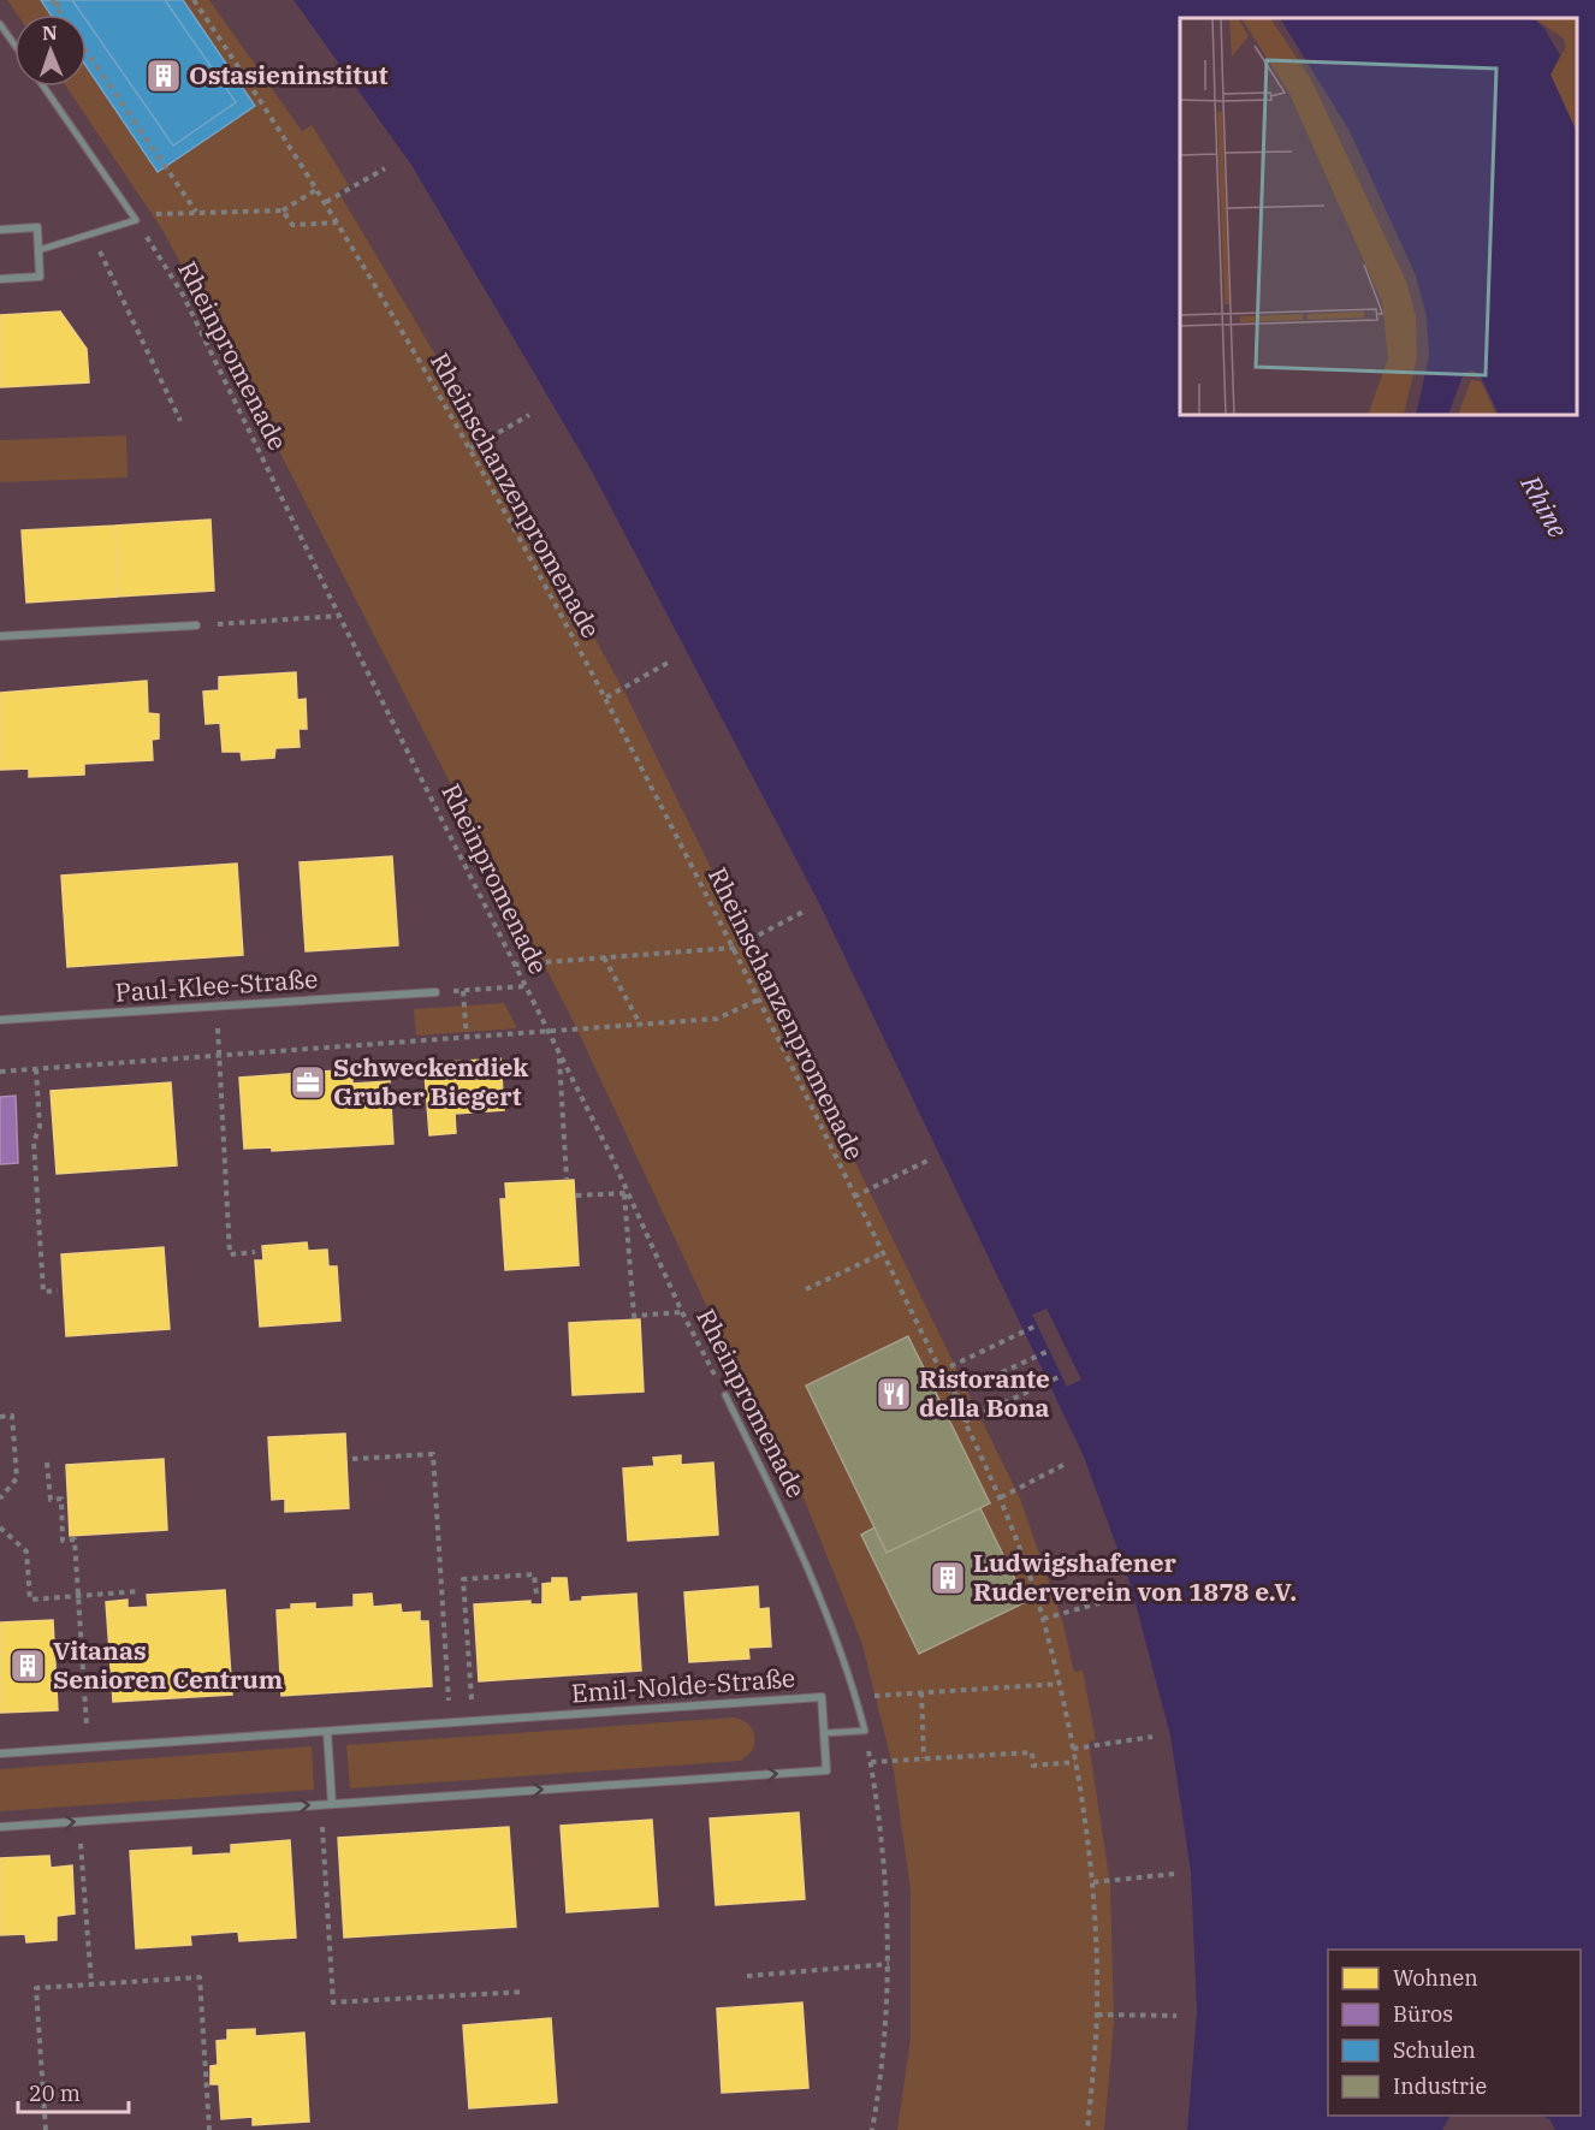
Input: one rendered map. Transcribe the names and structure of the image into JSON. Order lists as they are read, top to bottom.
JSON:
{
  "streets": {
    "street": ["Paul-Klee-Straße", "Emil-Nolde-Straße"],
    "lane": ["Rheinpromenade"],
    "path": ["Rheinschanzenpromenade"]
  },
  "one_way": ["Emil-Nolde-Straße"],
  "water": ["Rhine"],
  "places": {
    "building": ["Ostasieninstitut", "Ludwigshafener Ruderverein von 1878 e.V.", "Vitanas Senioren Centrum"],
    "office": ["Schweckendiek Gruber Biegert"],
    "restaurant": ["Ristorante della Bona"]
  },
  "legend": [
    "Wohnen",
    "Büros",
    "Schulen",
    "Industrie"
  ],
  "scale_bar": "20 m",
  "north": "top"
}
